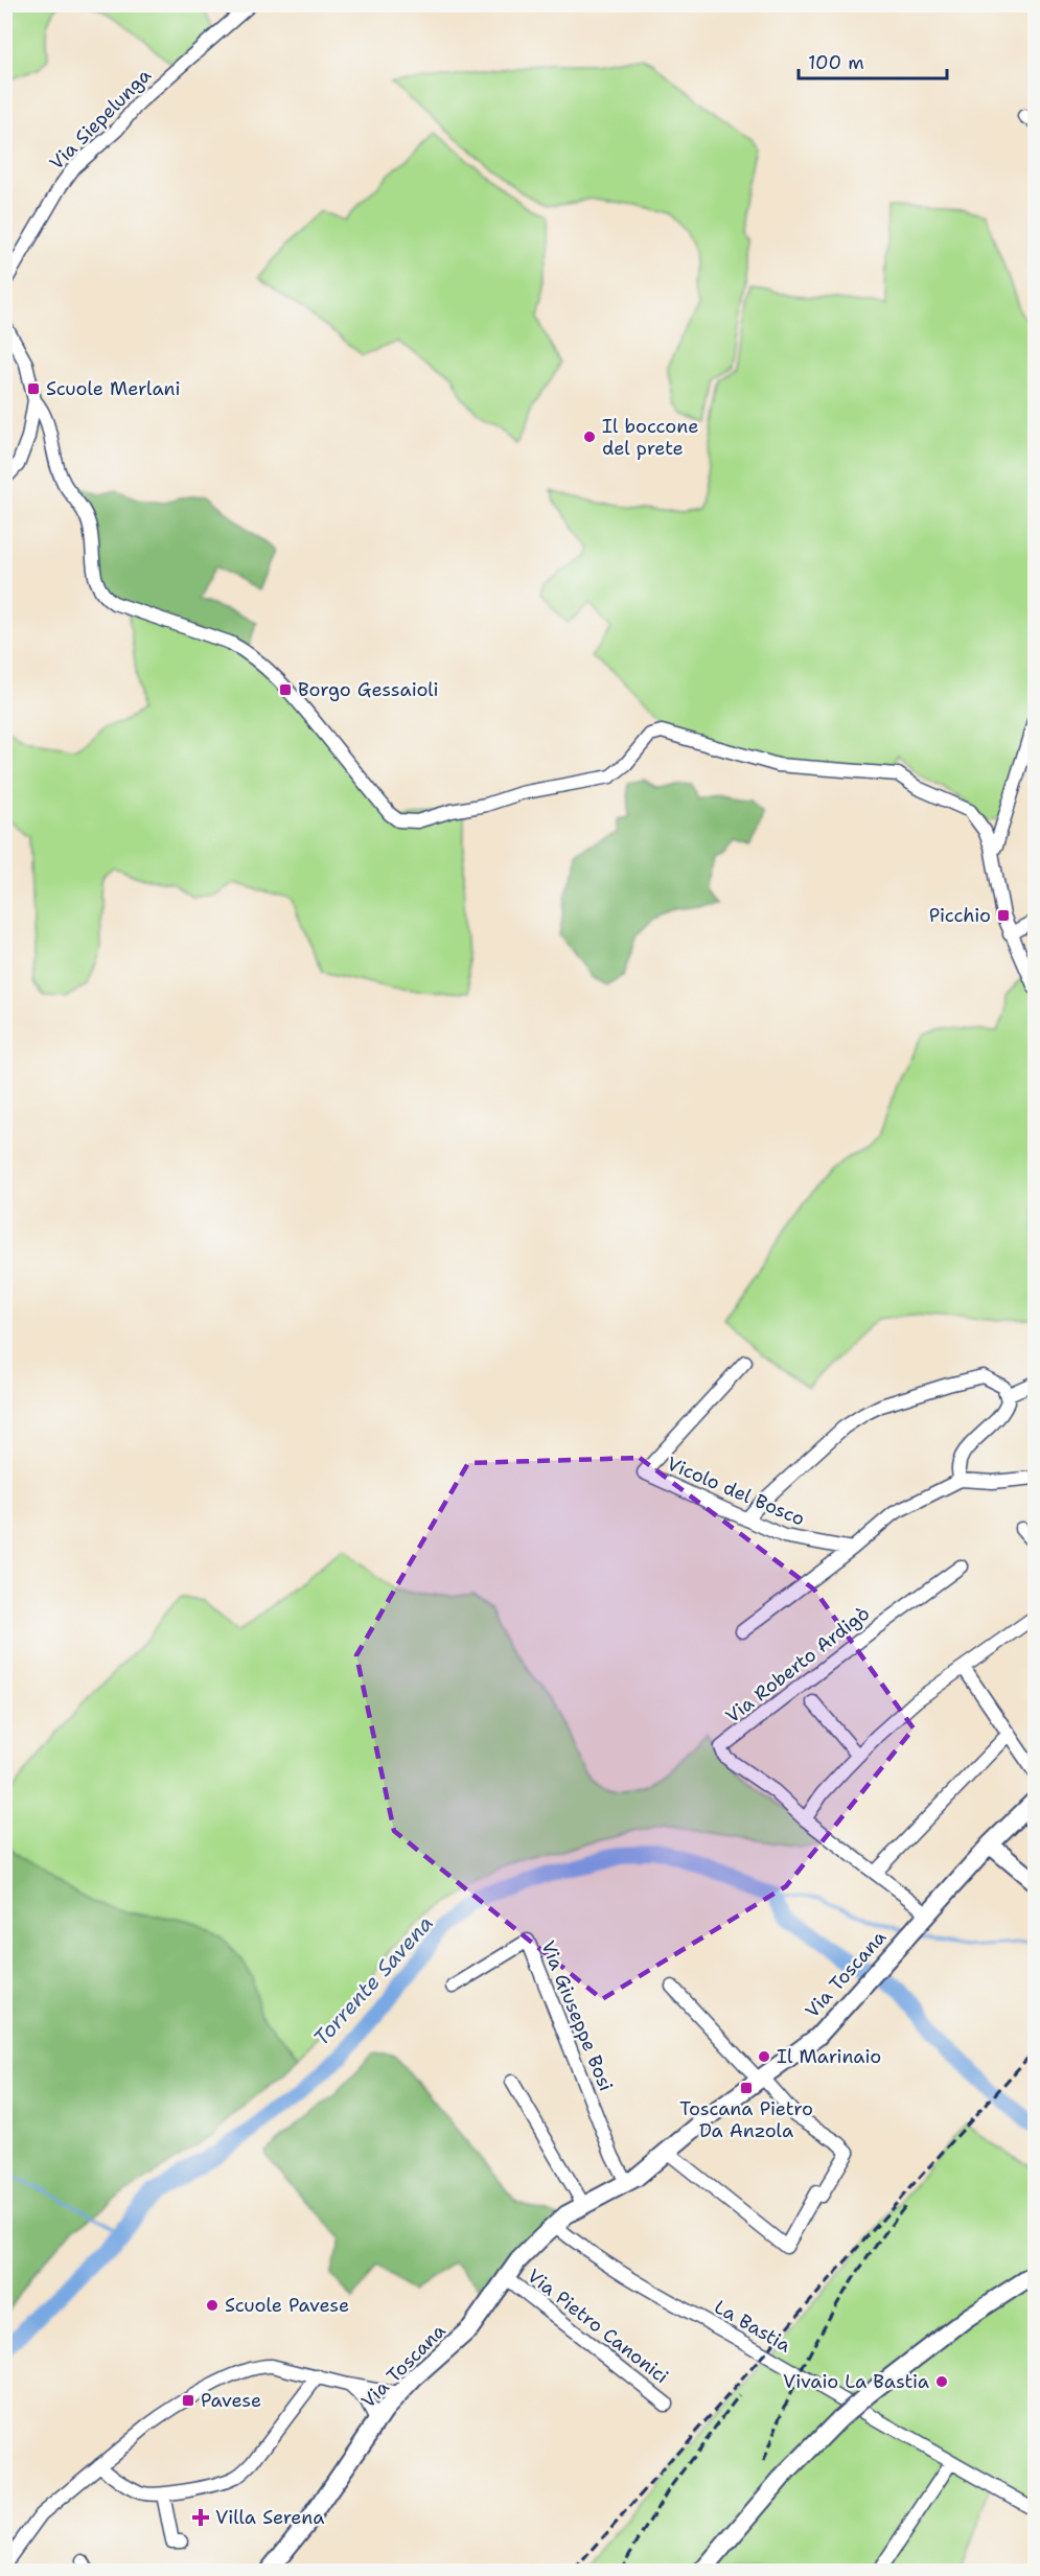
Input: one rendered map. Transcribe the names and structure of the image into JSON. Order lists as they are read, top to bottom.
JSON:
{
  "streets": {
    "main road": ["Via Toscana"],
    "street": [
      "Via Siepelunga",
      "Vicolo del Bosco",
      "Via Roberto Ardigò",
      "Via Giuseppe Bosi",
      "Via Pietro Canonici",
      "La Bastia"
    ]
  },
  "crossings": [
    ["Via Roberto Ardigò", "Via Toscana"],
    ["Via Toscana", "Via Giuseppe Bosi"],
    ["Via Toscana", "Via Pietro Canonici"],
    ["Via Toscana", "La Bastia"]
  ],
  "water": ["Torrente Savena"],
  "places": {
    "transit": [
      "Scuole Merlani",
      "Borgo Gessaioli",
      "Picchio",
      "Toscana Pietro Da Anzola",
      "Pavese"
    ],
    "other": [
      "Il boccone del prete",
      "Il Marinaio",
      "Scuole Pavese",
      "Vivaio La Bastia"
    ],
    "health": ["Villa Serena"]
  },
  "scale_bar": "100 m"
}
